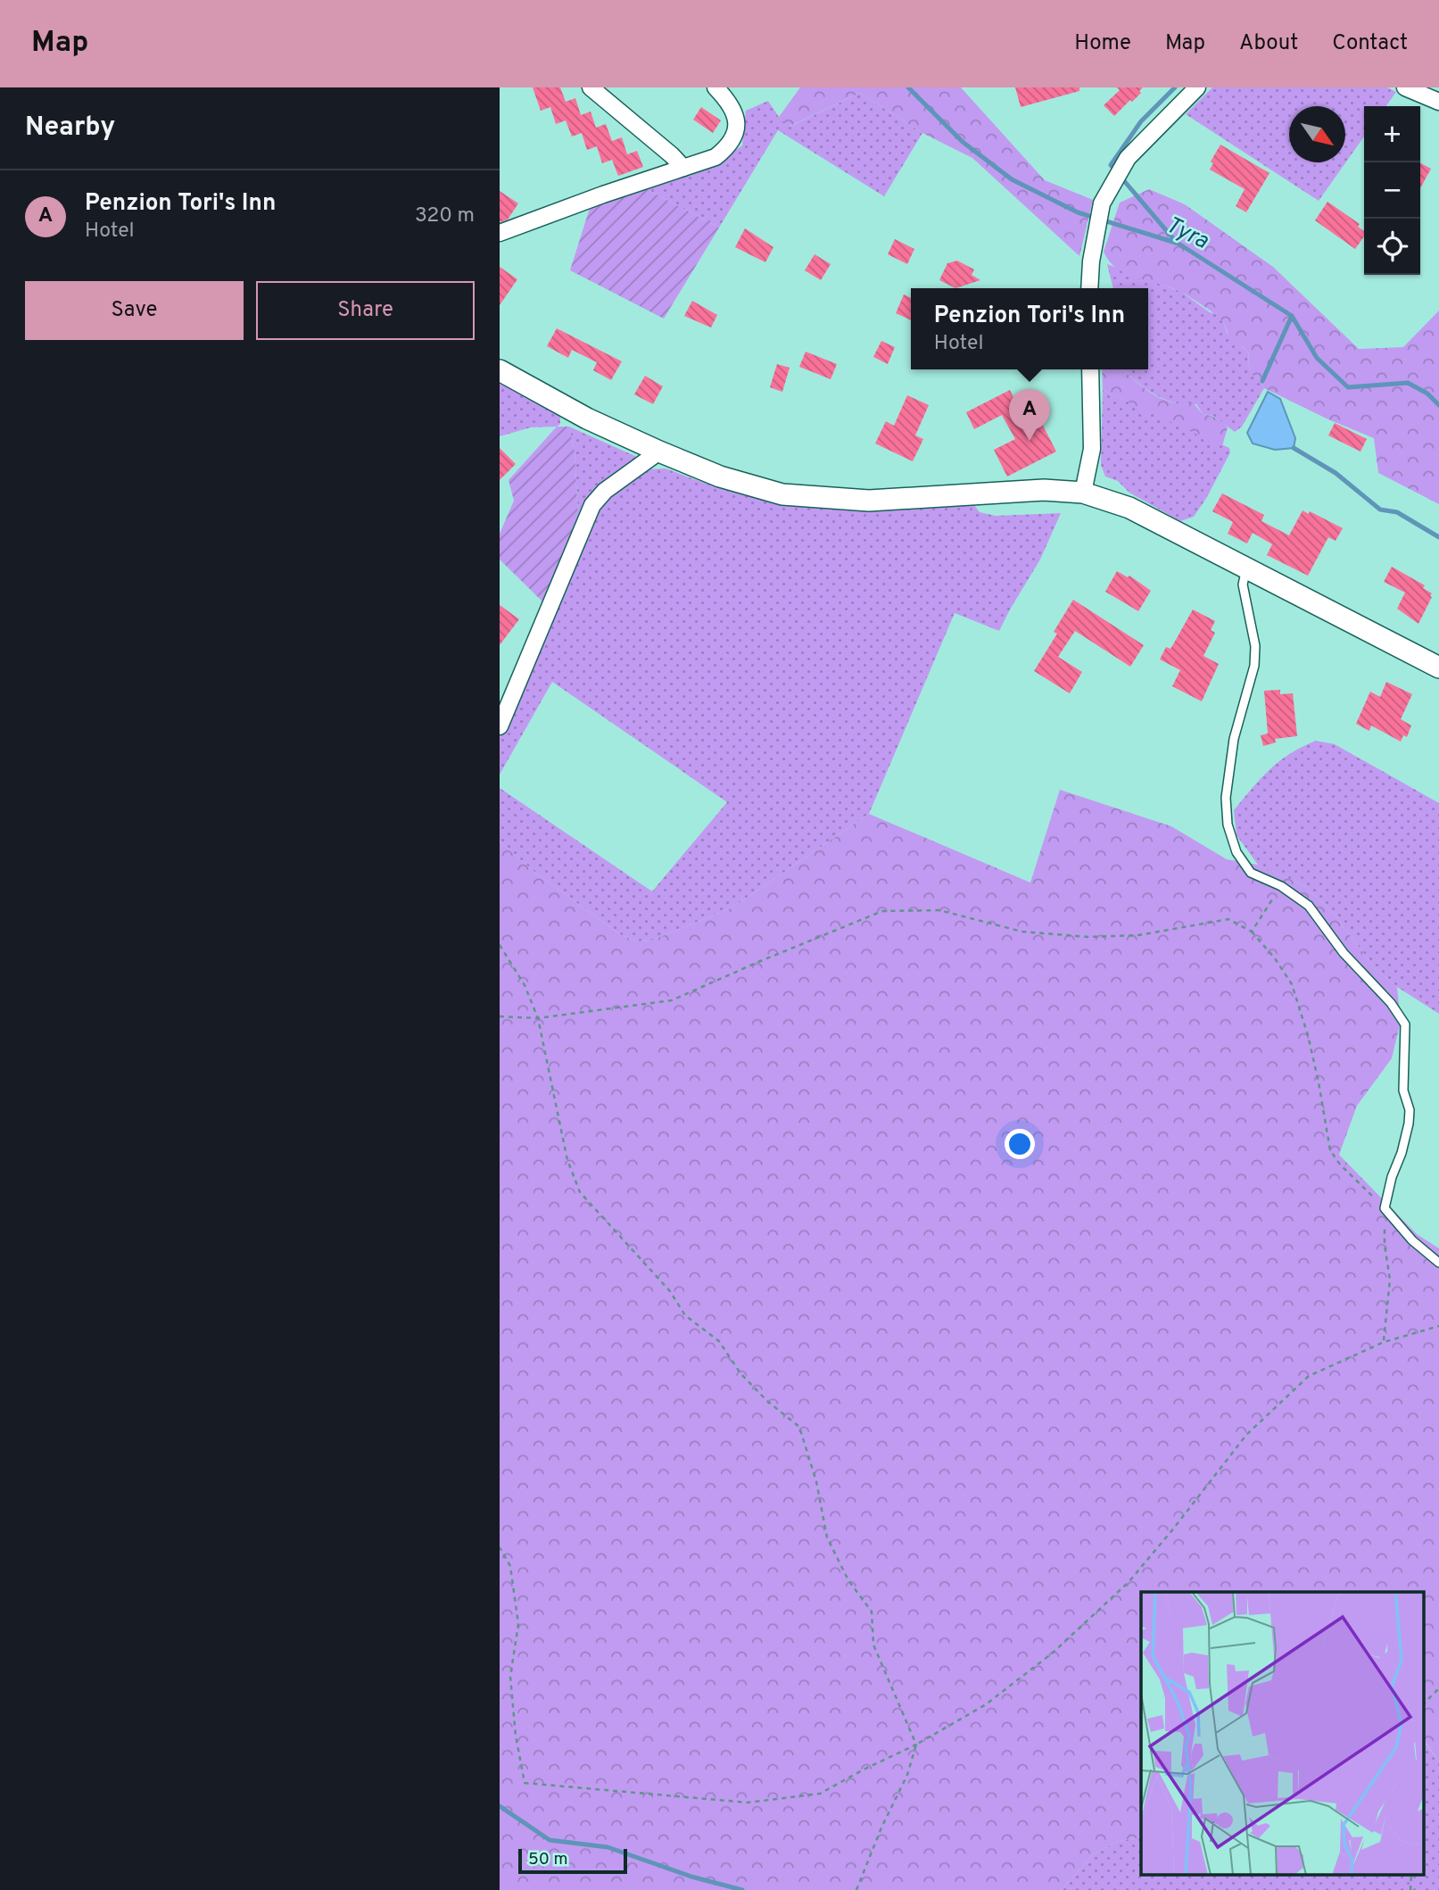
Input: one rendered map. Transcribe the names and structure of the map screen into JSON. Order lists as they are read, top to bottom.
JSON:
{
  "water": ["Tyra"],
  "scale_bar": "50 m",
  "north": "bottom right",
  "page": {
    "header": "Map",
    "nav": [
      "Home",
      "Map",
      "About",
      "Contact"
    ],
    "heading": "Nearby",
    "map_buttons": ["+", "−"],
    "list": [
      {
        "mark": "A",
        "name": "Penzion Tori's Inn",
        "note": "Hotel",
        "value": "320 m"
      }
    ],
    "buttons": ["Save", "Share"],
    "popup": ["Penzion Tori's Inn", "Hotel"],
    "pins": "A",
    "scale": "50 m"
  }
}
